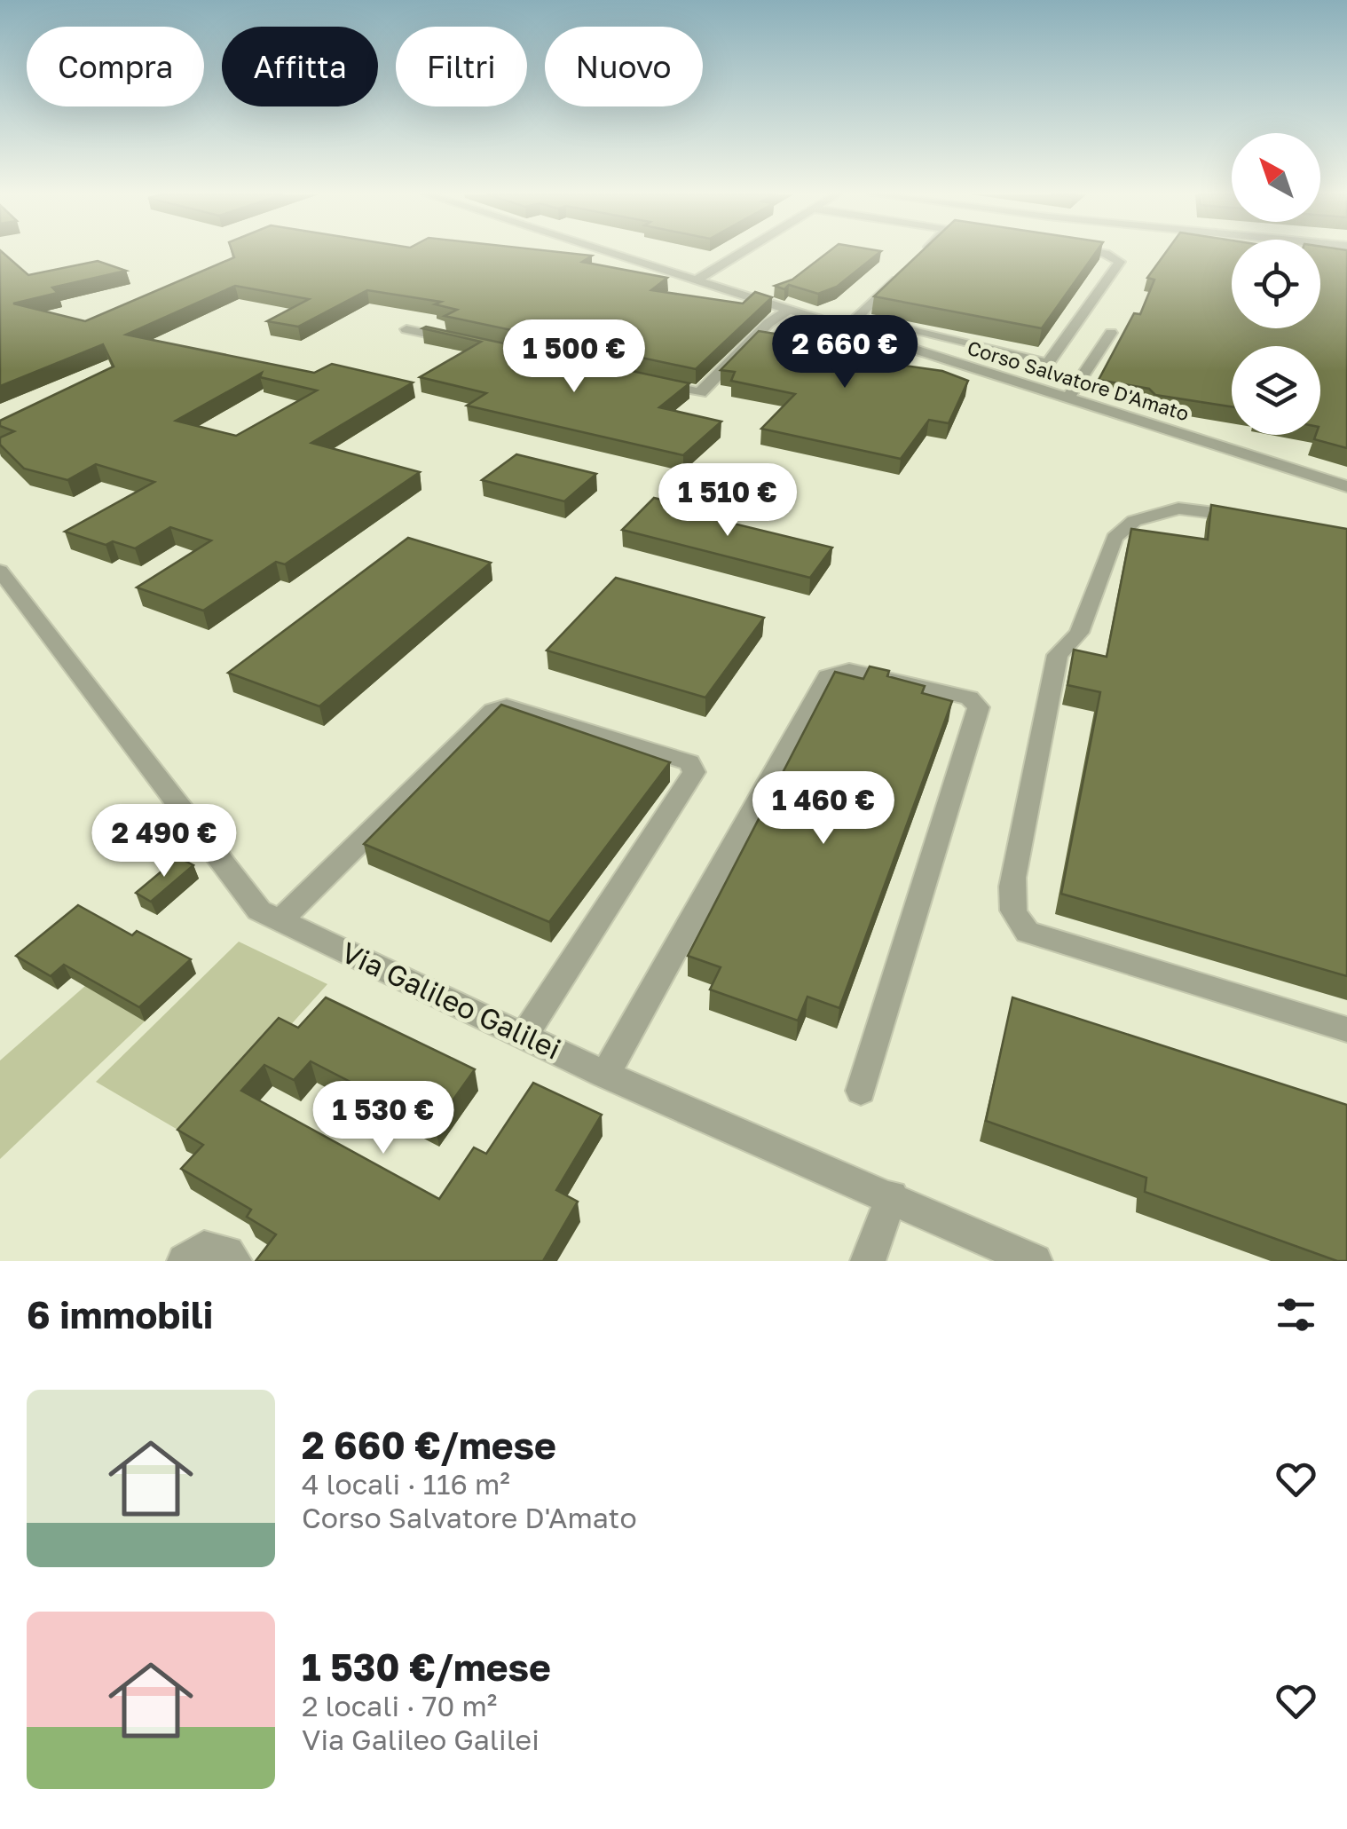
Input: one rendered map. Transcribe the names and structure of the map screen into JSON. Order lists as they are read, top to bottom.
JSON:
{
  "streets": {
    "street": ["Corso Salvatore D'Amato", "Via Galileo Galilei"]
  },
  "north": "top left",
  "page": {
    "chip": [
      "Compra",
      "Affitta",
      "Filtri",
      "Nuovo"
    ],
    "price": [
      "2 660 €",
      "1 500 €",
      "1 510 €",
      "1 460 €",
      "2 490 €",
      "1 530 €"
    ],
    "heading": "6 immobili",
    "list": [
      {
        "name": "2 660 €/mese",
        "note": "4 locali · 116 m² · Corso Salvatore D'Amato"
      },
      {
        "name": "1 530 €/mese",
        "note": "2 locali · 70 m² · Via Galileo Galilei"
      }
    ]
  }
}
